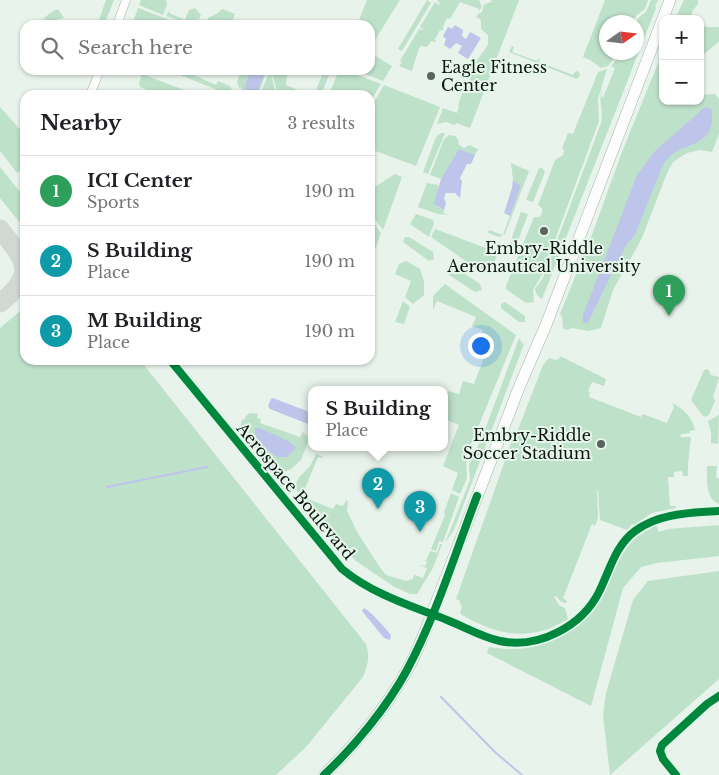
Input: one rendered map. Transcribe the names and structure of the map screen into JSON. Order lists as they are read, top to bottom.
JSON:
{
  "streets": {
    "street": ["Aerospace Boulevard"]
  },
  "places": ["Eagle Fitness Center", "Embry-Riddle Aeronautical University", "Embry-Riddle Soccer Stadium"],
  "north": "right",
  "page": {
    "map_buttons": ["+", "−"],
    "search": "Search here",
    "heading": ["Nearby", "3 results"],
    "list": [
      {
        "mark": "1",
        "name": "ICI Center",
        "note": "Sports",
        "value": "190 m"
      },
      {
        "mark": "2",
        "name": "S Building",
        "note": "Place",
        "value": "190 m"
      },
      {
        "mark": "3",
        "name": "M Building",
        "note": "Place",
        "value": "190 m"
      }
    ],
    "pins": ["1", "2", "3"],
    "popup": ["S Building", "Place"]
  }
}
